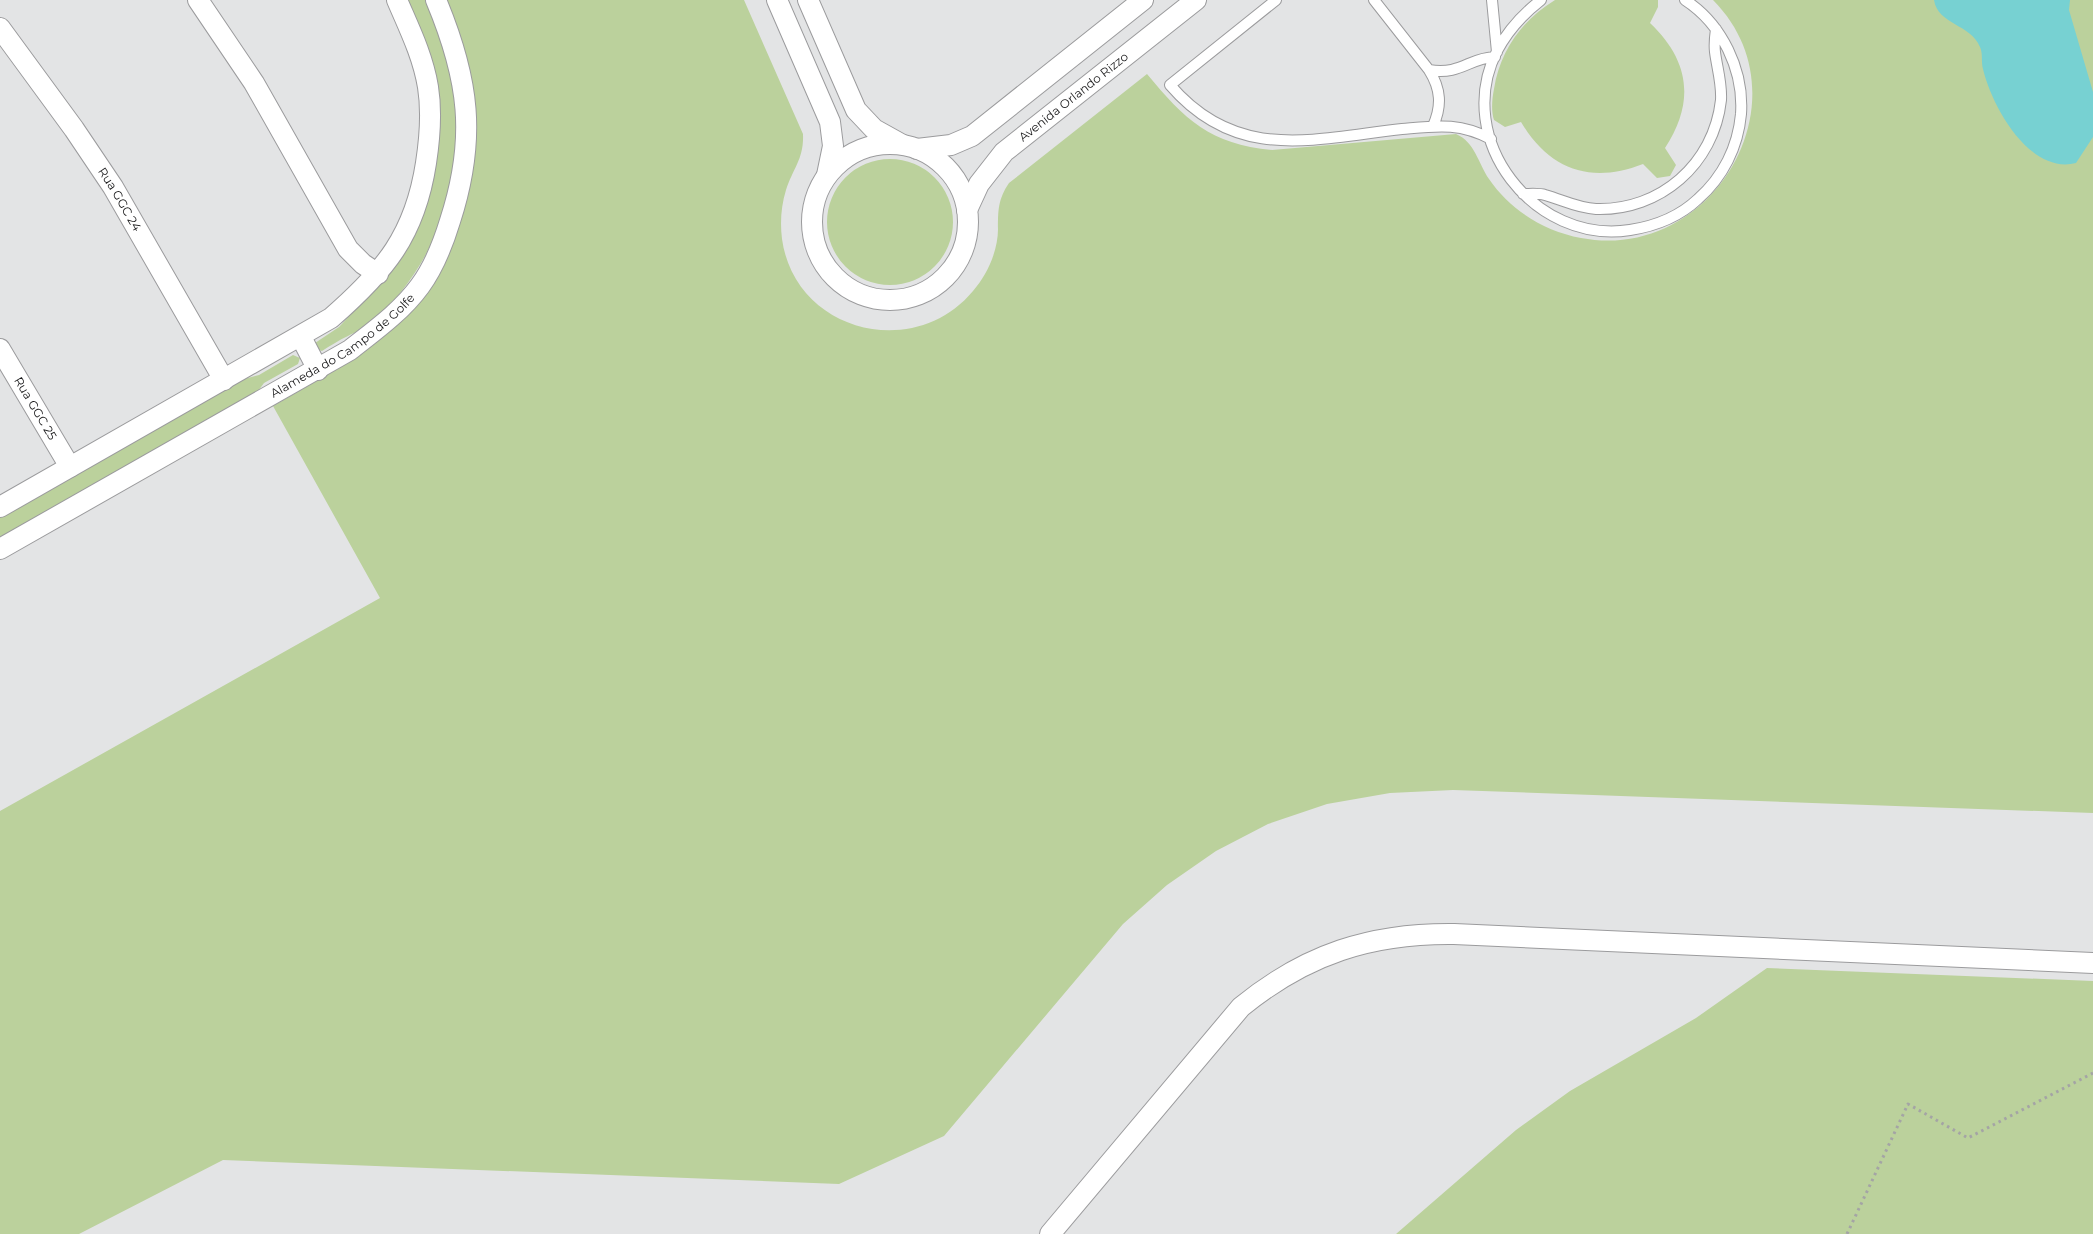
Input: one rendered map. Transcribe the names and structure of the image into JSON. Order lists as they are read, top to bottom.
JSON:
{
  "streets": {
    "street": [
      "Avenida Orlando Rizzo",
      "Rua GGC 24",
      "Alameda do Campo de Golfe",
      "Rua GGC 25"
    ]
  }
}
